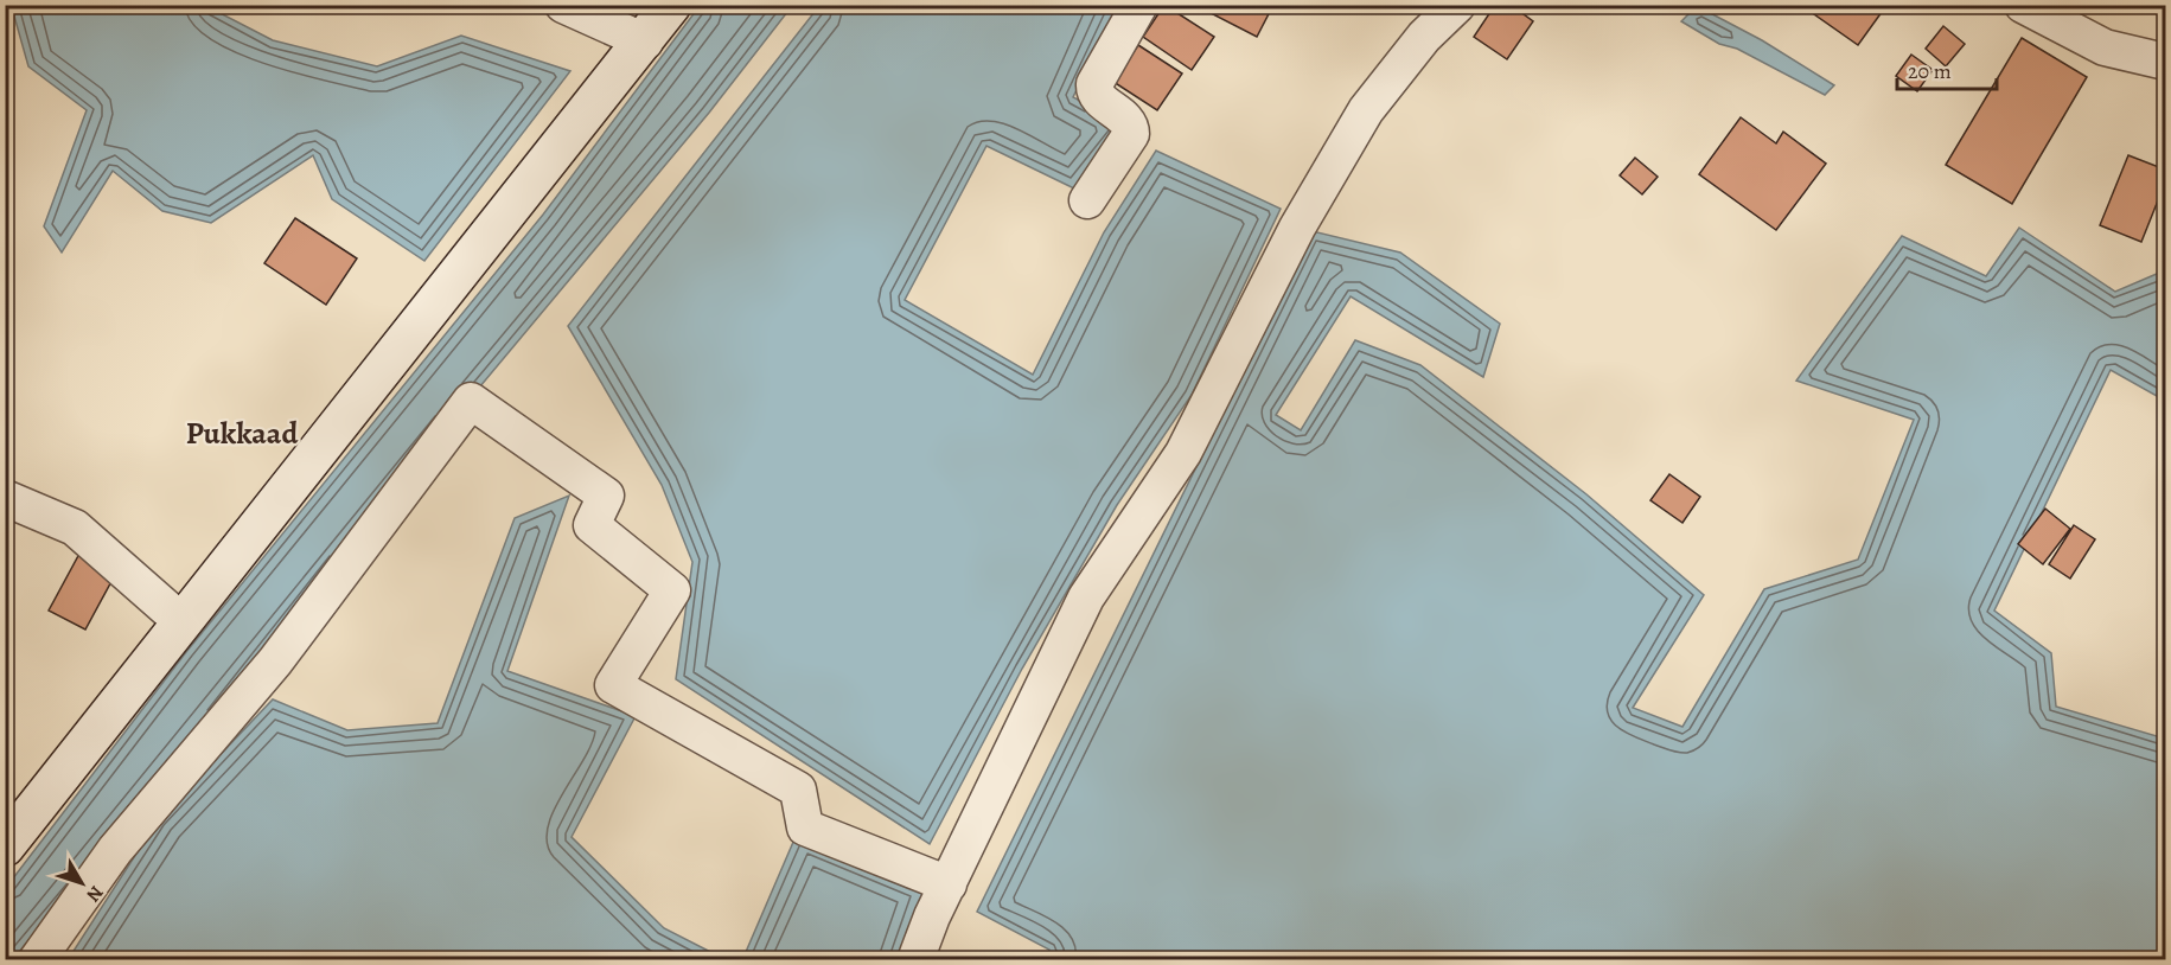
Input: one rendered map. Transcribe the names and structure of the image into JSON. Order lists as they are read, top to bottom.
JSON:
{
  "districts": ["Pukkaad"],
  "scale_bar": "20 m",
  "north": "bottom right"
}
